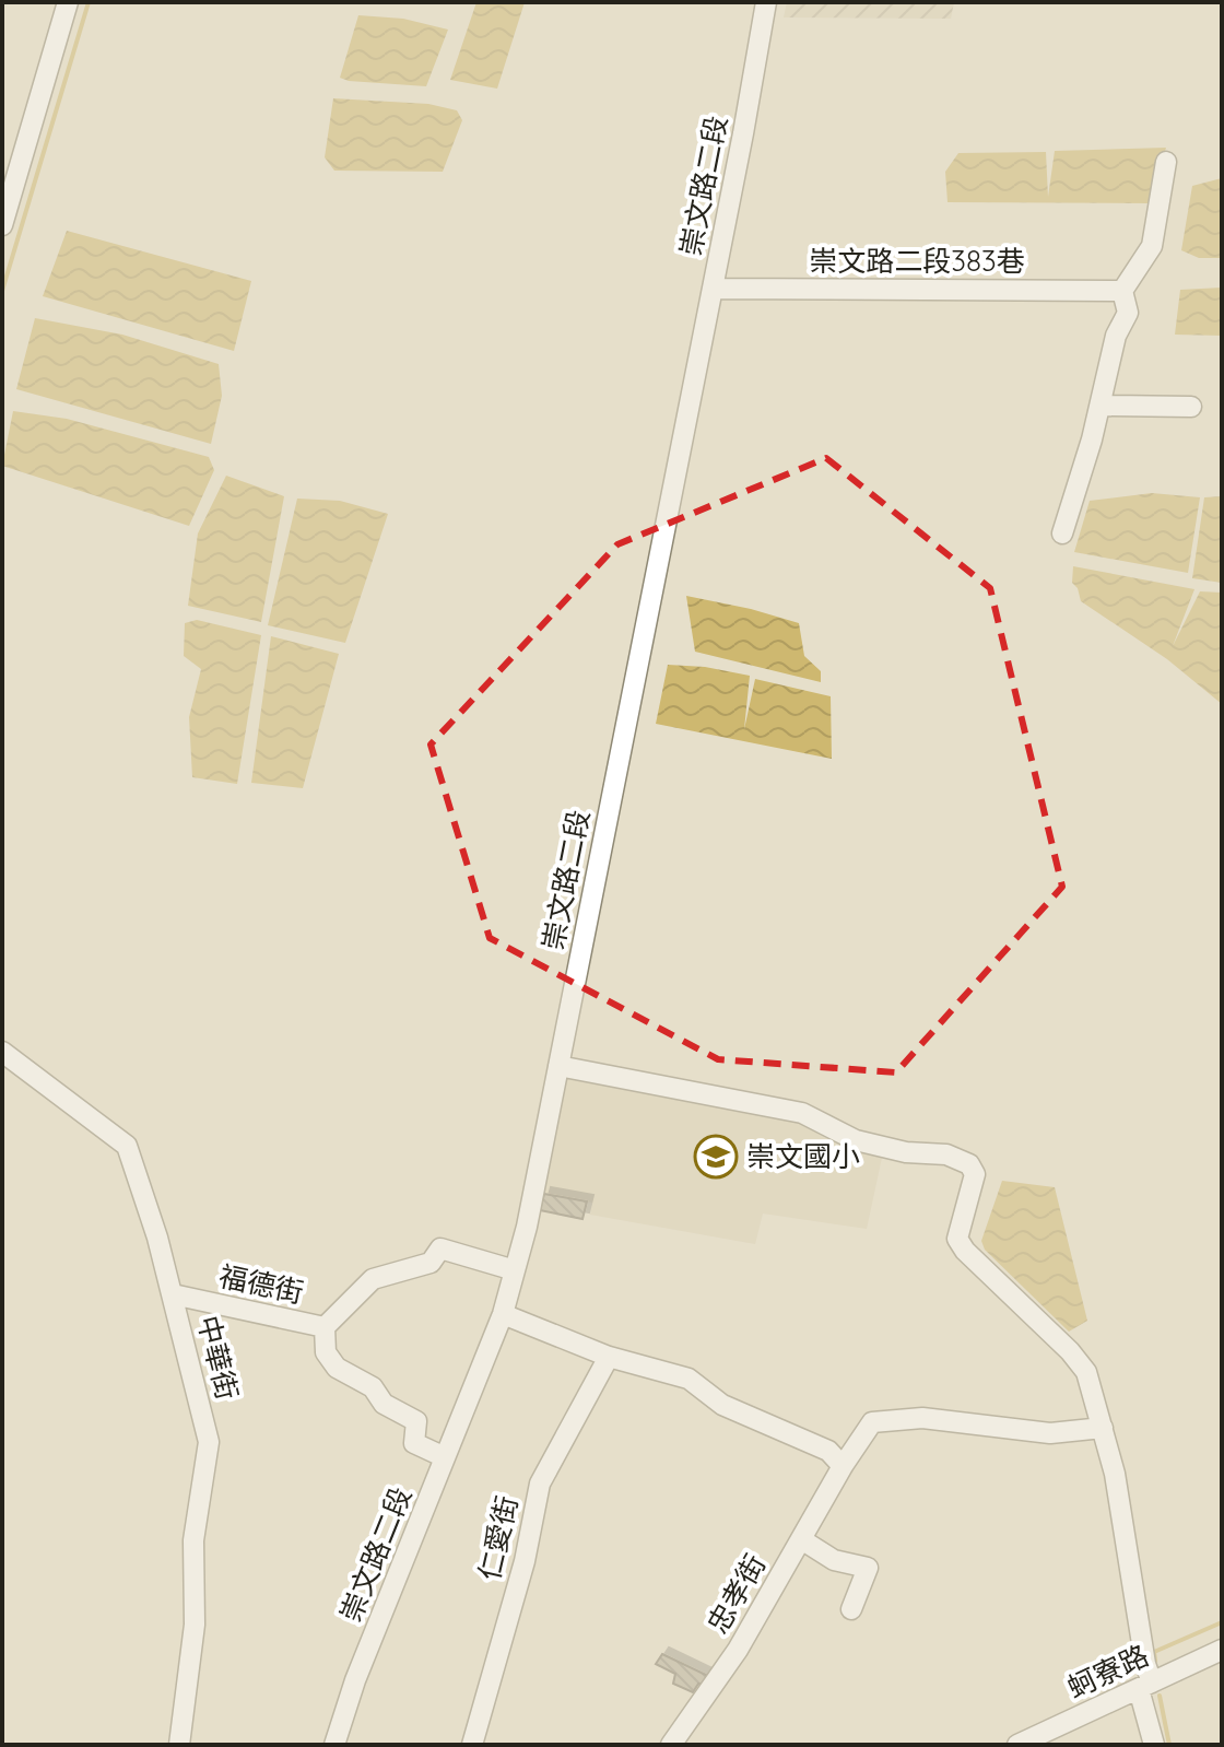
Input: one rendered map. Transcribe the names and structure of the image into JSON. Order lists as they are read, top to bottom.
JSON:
{
  "streets": {
    "street": [
      "崇文路二段",
      "崇文路二段383巷",
      "福德街",
      "中華街",
      "仁愛街",
      "忠孝街",
      "蚵寮路"
    ]
  },
  "crossings": [
    ["崇文路二段", "崇文路二段383巷"],
    ["崇文路二段", "福德街"],
    ["福德街", "中華街"]
  ],
  "places": {
    "school or university": ["崇文國小"]
  }
}
